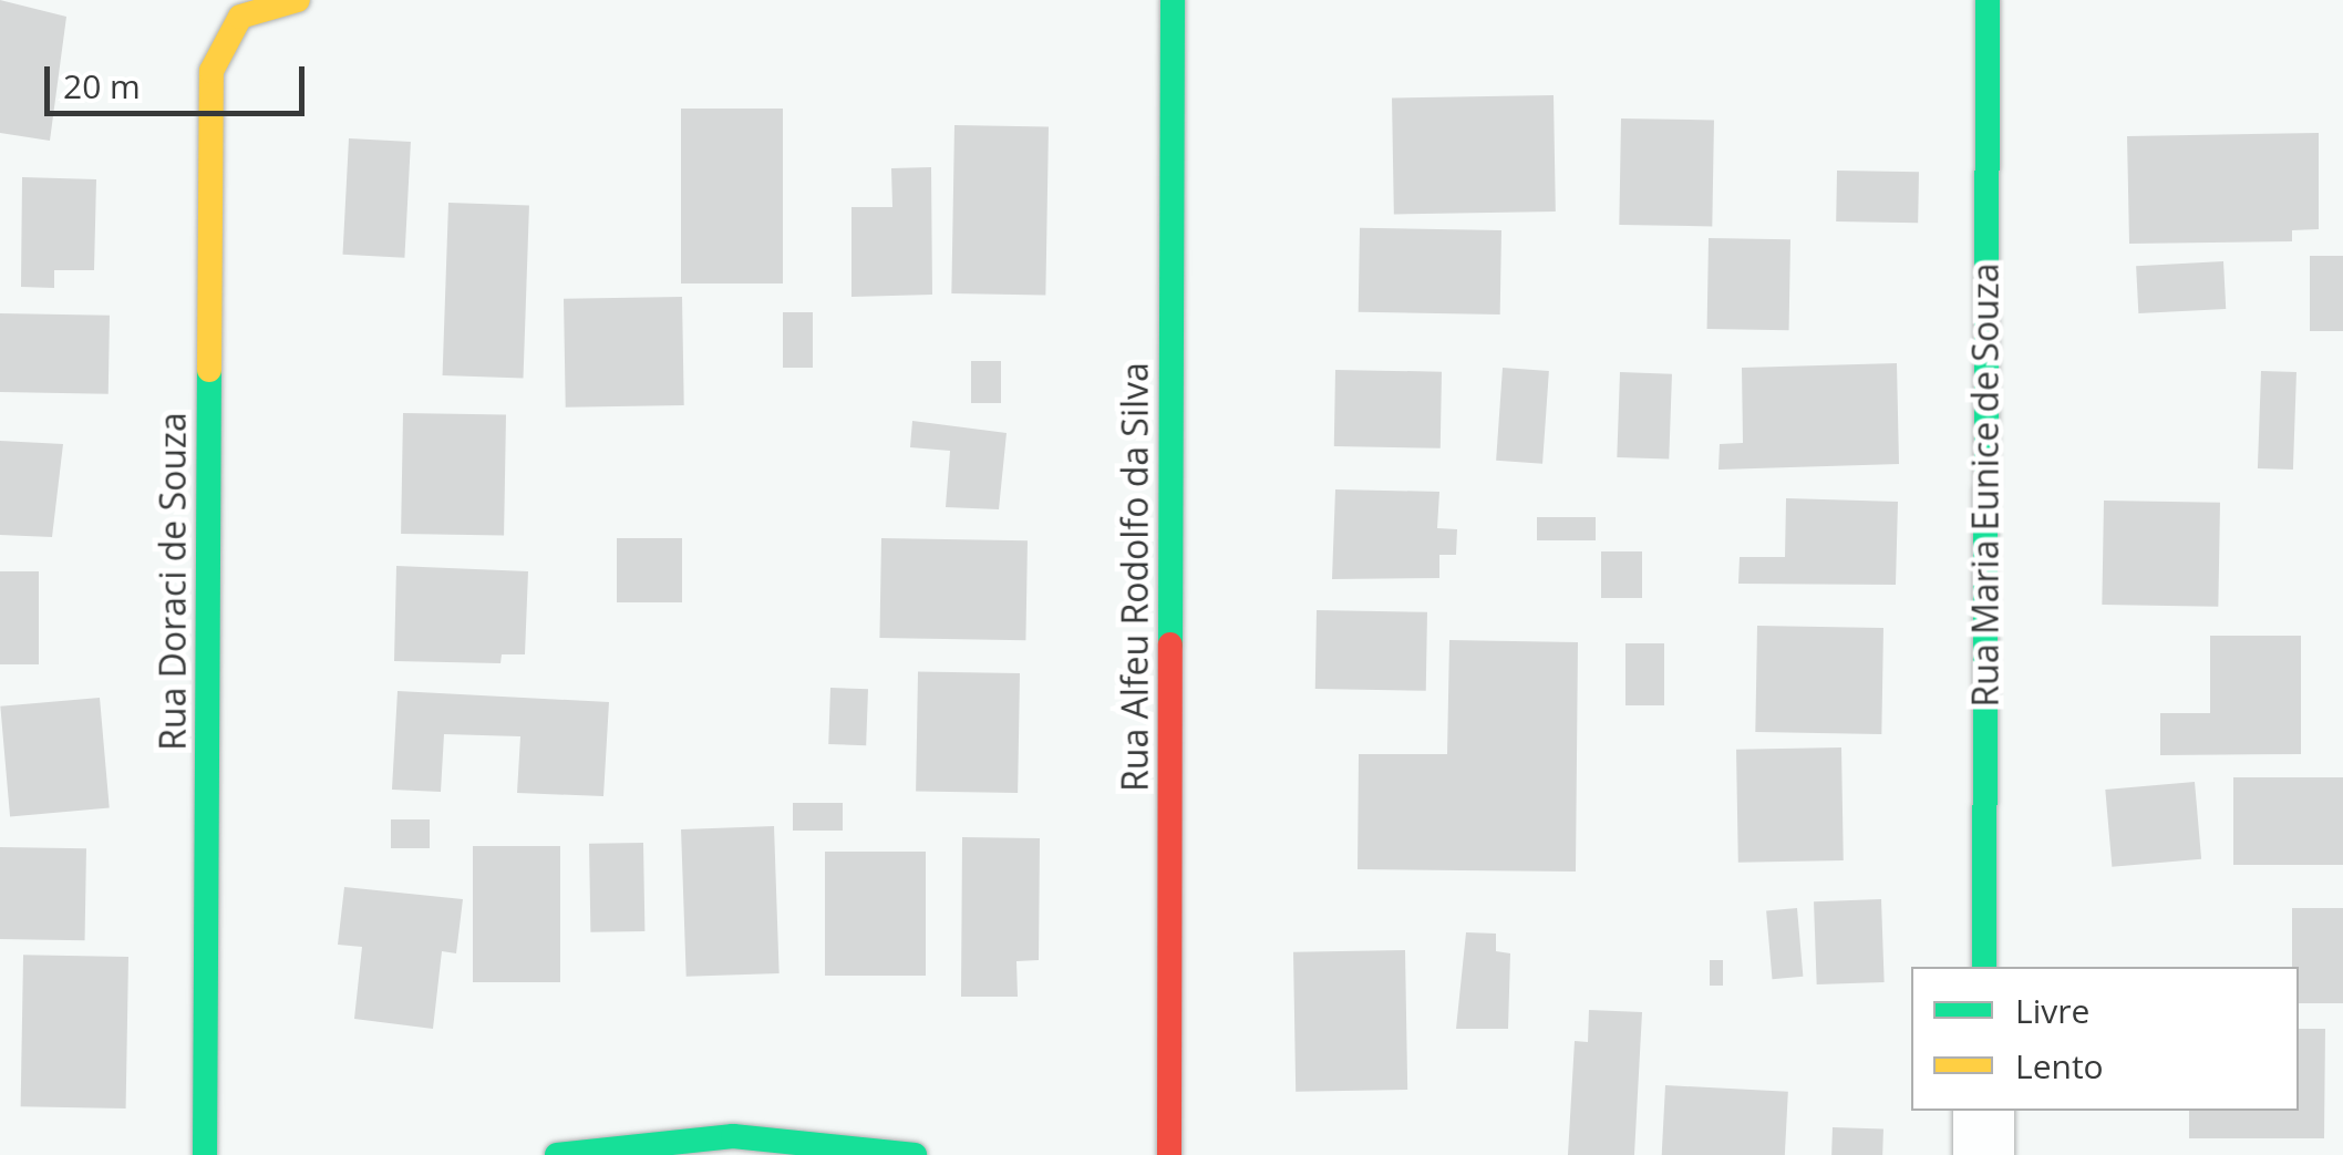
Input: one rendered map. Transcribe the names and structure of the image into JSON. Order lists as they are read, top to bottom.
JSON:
{
  "streets": {
    "street": ["Rua Maria Eunice de Souza", "Rua Alfeu Rodolfo da Silva", "Rua Doraci de Souza"]
  },
  "legend": ["Livre", "Lento"],
  "scale_bar": "20 m"
}
